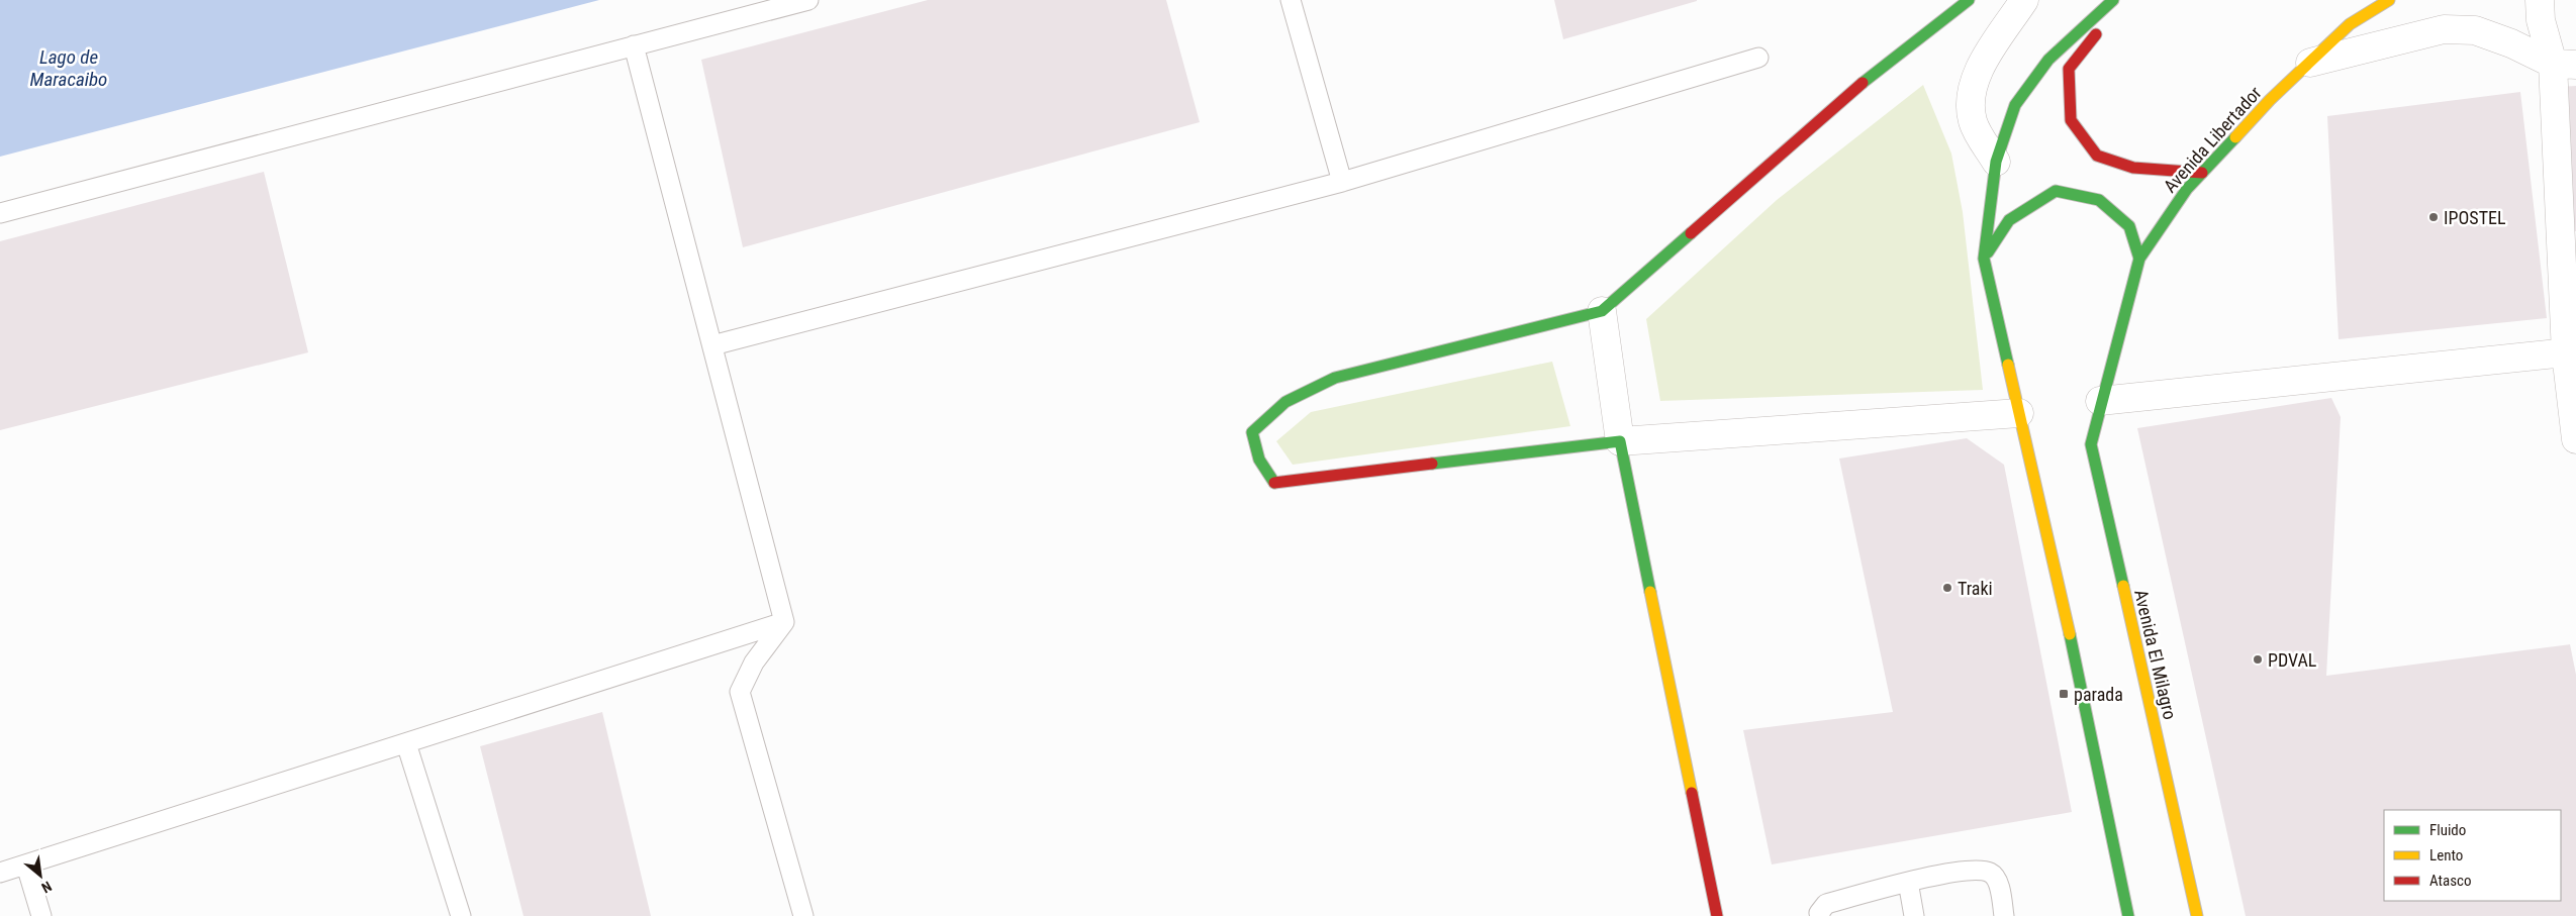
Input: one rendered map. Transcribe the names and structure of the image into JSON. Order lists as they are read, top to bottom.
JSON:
{
  "streets": {
    "main road": ["Avenida Libertador", "Avenida El Milagro"]
  },
  "crossings": [
    ["Avenida Libertador", "Avenida El Milagro"]
  ],
  "water": ["Lago de Maracaibo"],
  "places": {
    "other": ["IPOSTEL", "Traki", "PDVAL"],
    "transit": ["parada"]
  },
  "legend": ["Fluido", "Lento", "Atasco"],
  "north": "bottom right"
}
